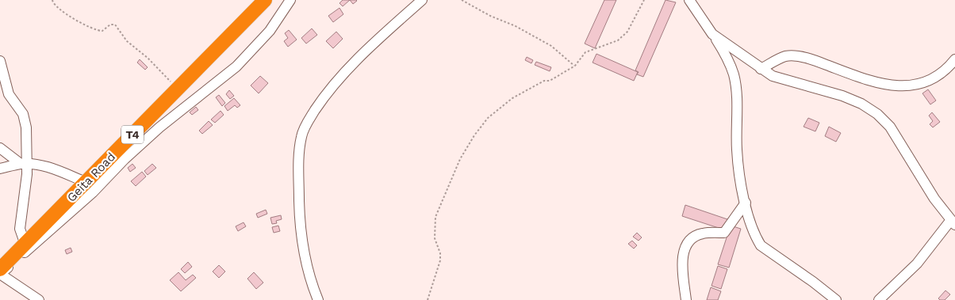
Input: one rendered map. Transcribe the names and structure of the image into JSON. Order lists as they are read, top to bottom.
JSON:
{
  "streets": {
    "highway": ["T4", "Geita Road"]
  }
}
